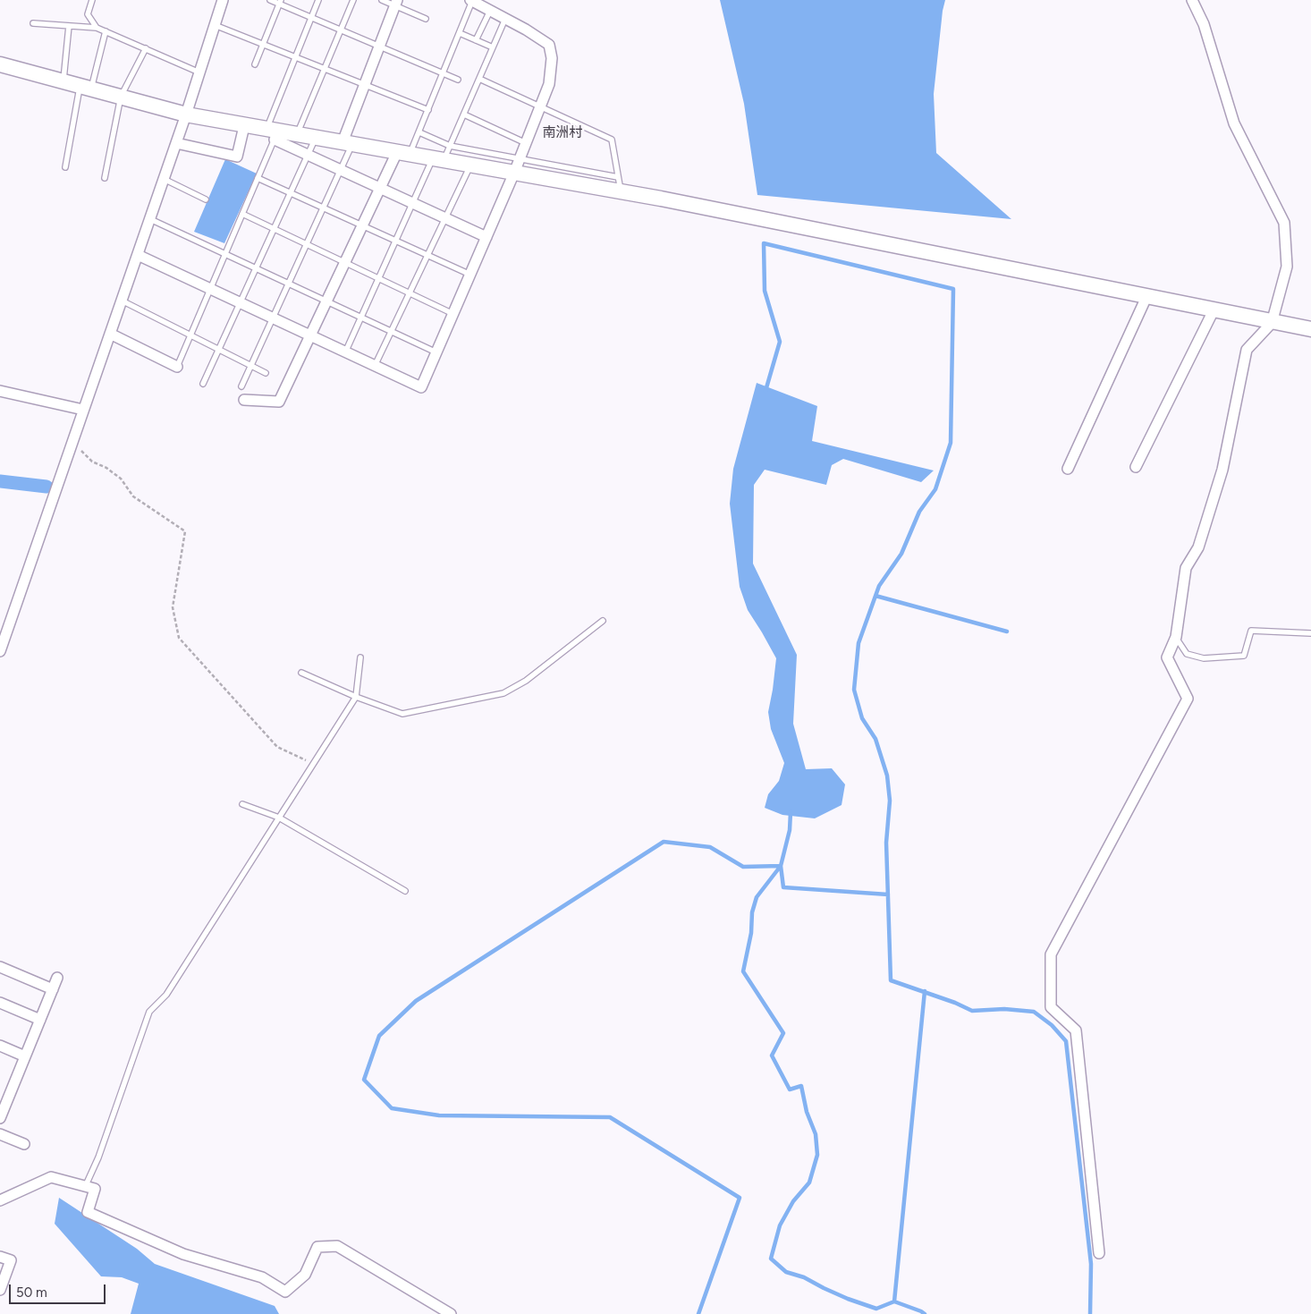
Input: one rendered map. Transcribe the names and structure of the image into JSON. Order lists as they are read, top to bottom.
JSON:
{
  "districts": ["南洲村"],
  "scale_bar": "50 m"
}
